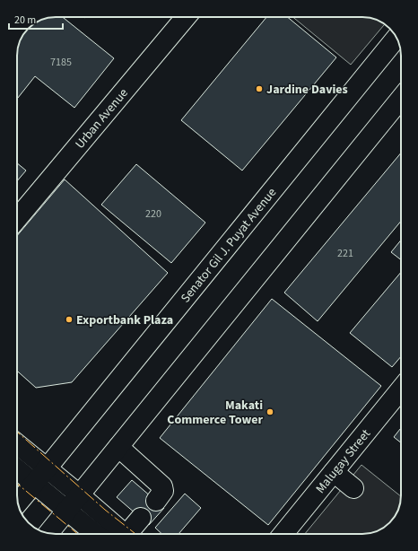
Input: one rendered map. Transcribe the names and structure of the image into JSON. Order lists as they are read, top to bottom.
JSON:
{
  "streets": {
    "main road": ["Urban Avenue", "Senator Gil J. Puyat Avenue", "Malugay Street"]
  },
  "places": ["Jardine Davies", "Exportbank Plaza", "Makati Commerce Tower"],
  "house_numbers": ["7185", "220", "221"],
  "scale_bar": "20 m"
}
